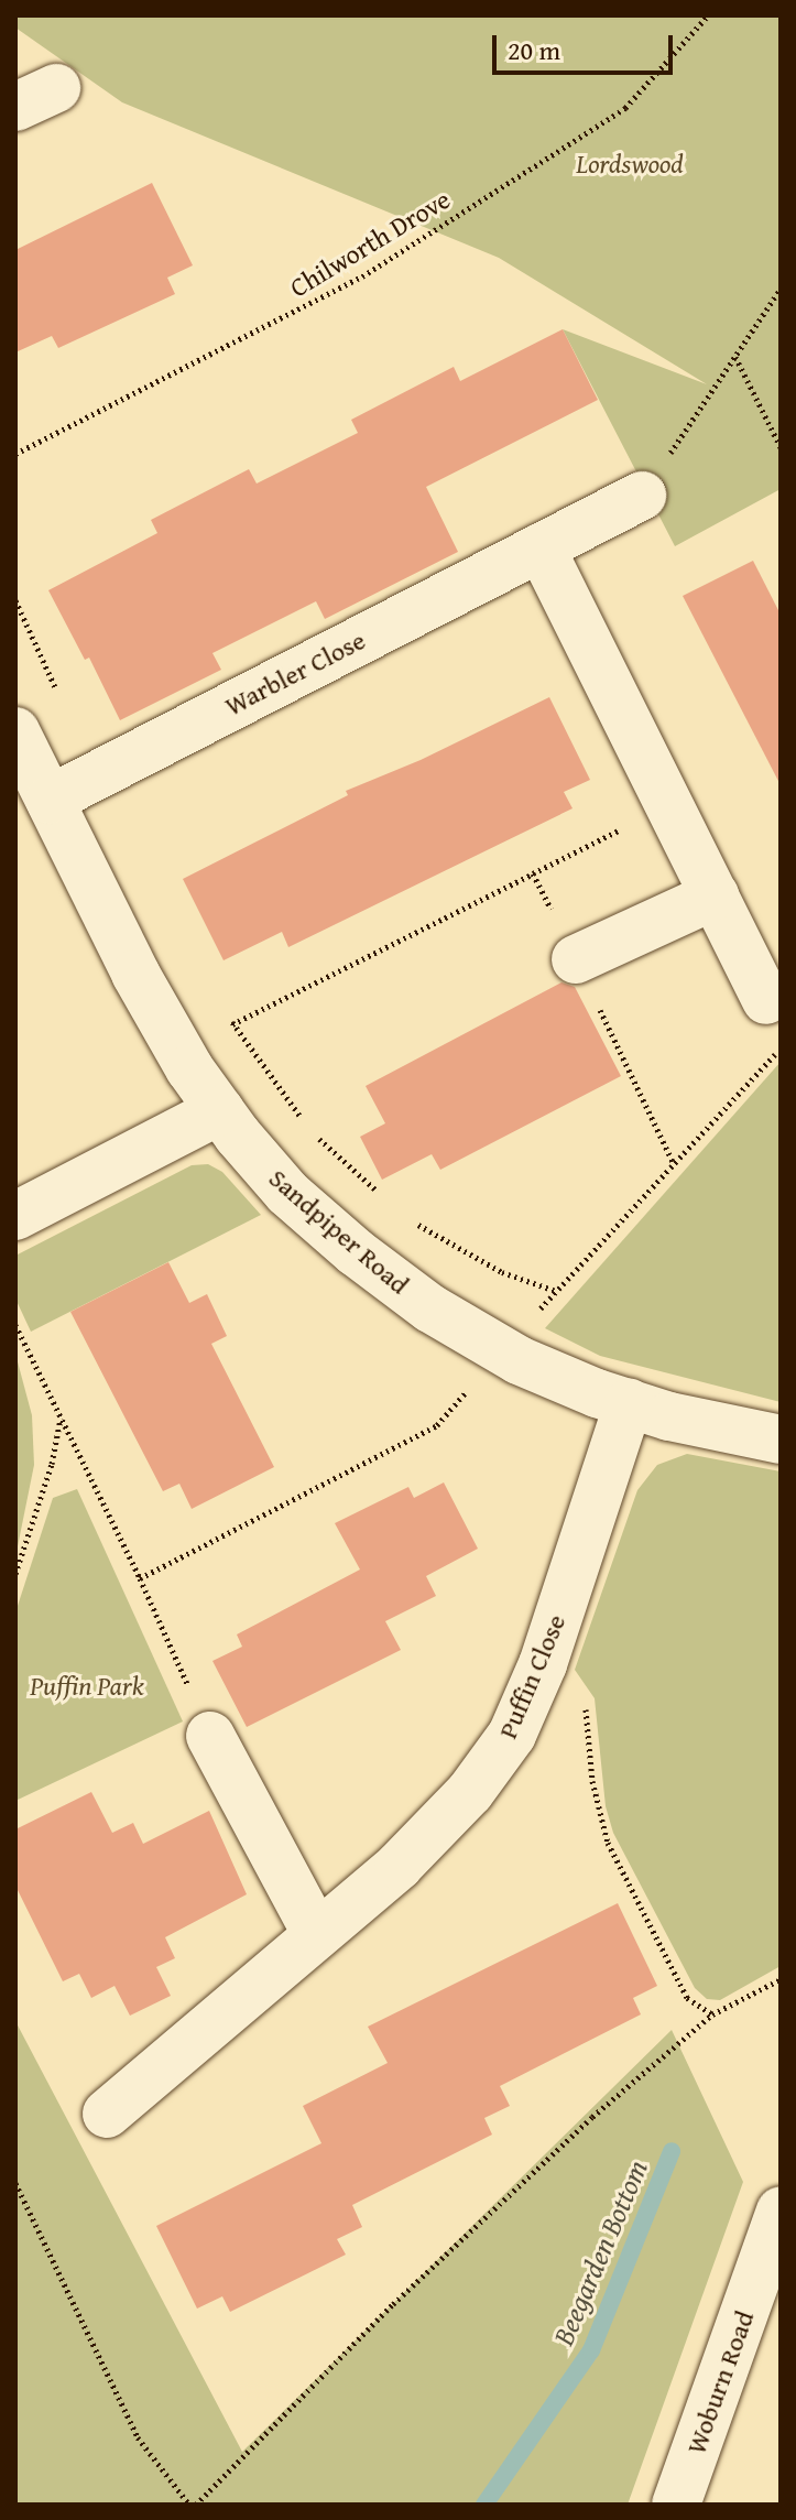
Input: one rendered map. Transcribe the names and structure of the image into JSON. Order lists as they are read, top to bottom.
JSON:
{
  "streets": {
    "street": [
      "Warbler Close",
      "Sandpiper Road",
      "Puffin Close",
      "Woburn Road"
    ],
    "path": ["Chilworth Drove"]
  },
  "crossings": [
    ["Warbler Close", "Sandpiper Road"],
    ["Sandpiper Road", "Puffin Close"]
  ],
  "water": ["Beegarden Bottom"],
  "parks": ["Lordswood", "Puffin Park"],
  "scale_bar": "20 m"
}
